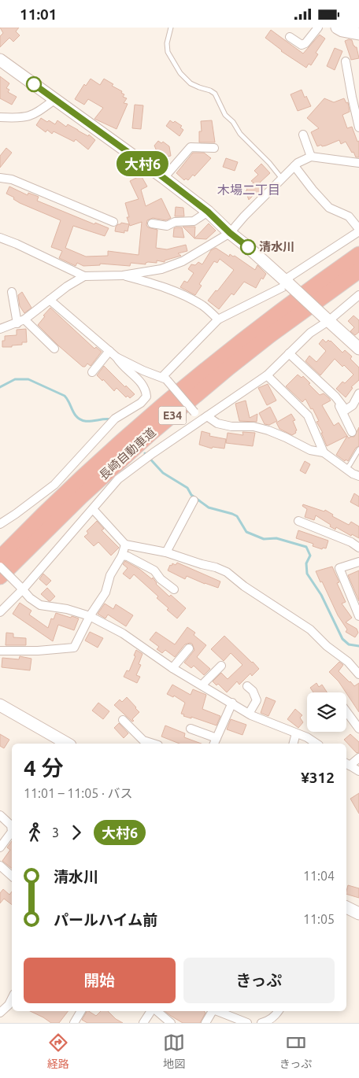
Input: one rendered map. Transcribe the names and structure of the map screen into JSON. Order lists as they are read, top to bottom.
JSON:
{
  "streets": {
    "highway": ["E34", "長崎自動車道"]
  },
  "districts": ["木場二丁目"],
  "places": ["清水川"],
  "lines": ["bus line 大村6"],
  "page": {
    "status": "11:01",
    "on_map": "大村6",
    "heading": ["4 分", "11:01 – 11:05 · バス", "¥312"],
    "legs": ["3", "大村6"],
    "list": [
      {
        "name": "清水川",
        "value": "11:04"
      },
      {
        "name": "パールハイム前",
        "value": "11:05"
      }
    ],
    "buttons": ["開始", "きっぷ"],
    "tabs": ["経路", "地図", "きっぷ"]
  }
}
